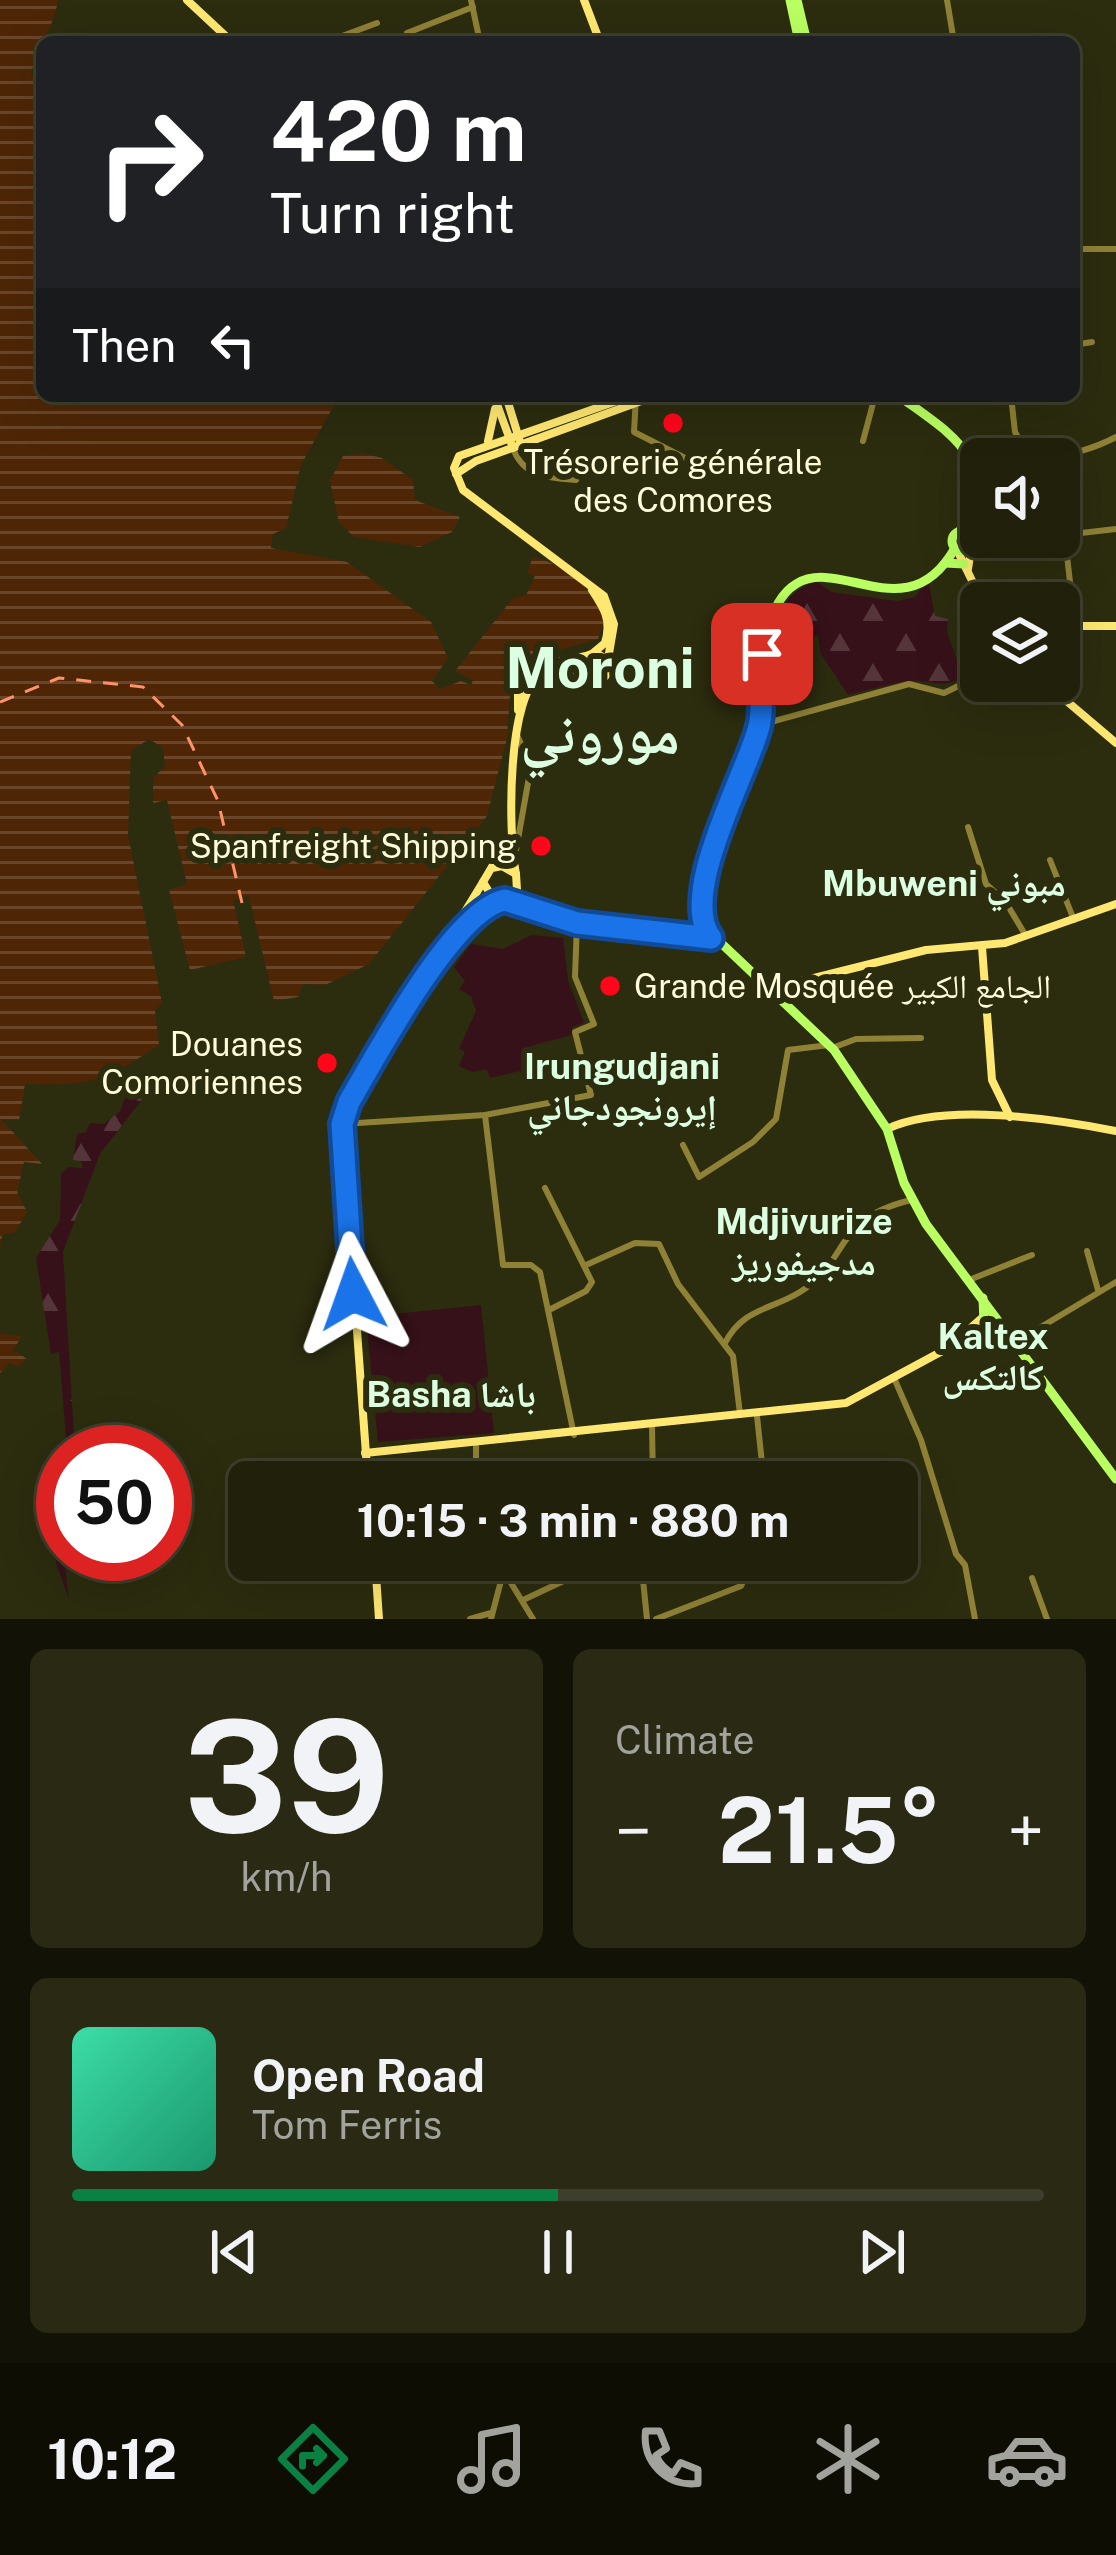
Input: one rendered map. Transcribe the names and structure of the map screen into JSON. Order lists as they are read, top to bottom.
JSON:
{
  "districts": [
    "Moroni موروني",
    "Mbuweni مبوني",
    "Irungudjani إيرونجودجاني",
    "Mdjivurize مدجيفوريز",
    "Kaltex كالتكس",
    "Basha باشا"
  ],
  "places": [
    "Trésorerie générale des Comores",
    "Spanfreight Shipping",
    "Grande Mosquée الجامع الكبير",
    "Douanes Comoriennes"
  ],
  "page": {
    "turn": ["420 m", "Turn right"],
    "then": "Then",
    "limit": "50",
    "trip": "10:15 · 3 min · 880 m",
    "tile": [
      ["39", "km/h"],
      "Climate"
    ],
    "heat": ["−", "21.5°", "+"],
    "song": ["Open Road", "Tom Ferris"],
    "tabs": "10:12"
  }
}
